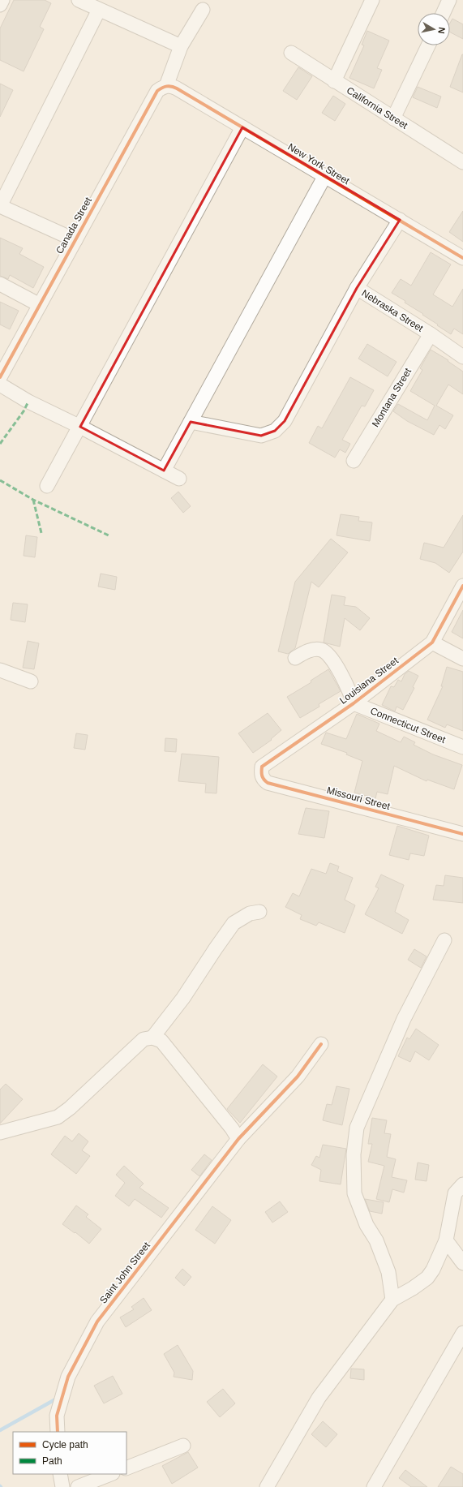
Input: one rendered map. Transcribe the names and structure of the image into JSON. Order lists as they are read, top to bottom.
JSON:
{
  "streets": {
    "street": [
      "California Street",
      "New York Street",
      "Canada Street",
      "Nebraska Street",
      "Montana Street",
      "Louisiana Street",
      "Connecticut Street",
      "Missouri Street",
      "Saint John Street"
    ]
  },
  "crossings": [
    ["New York Street", "Canada Street"],
    ["New York Street", "Nebraska Street"],
    ["Nebraska Street", "Montana Street"],
    ["Louisiana Street", "Connecticut Street"],
    ["Louisiana Street", "Missouri Street"]
  ],
  "legend": ["Cycle path", "Path"],
  "north": "right"
}
